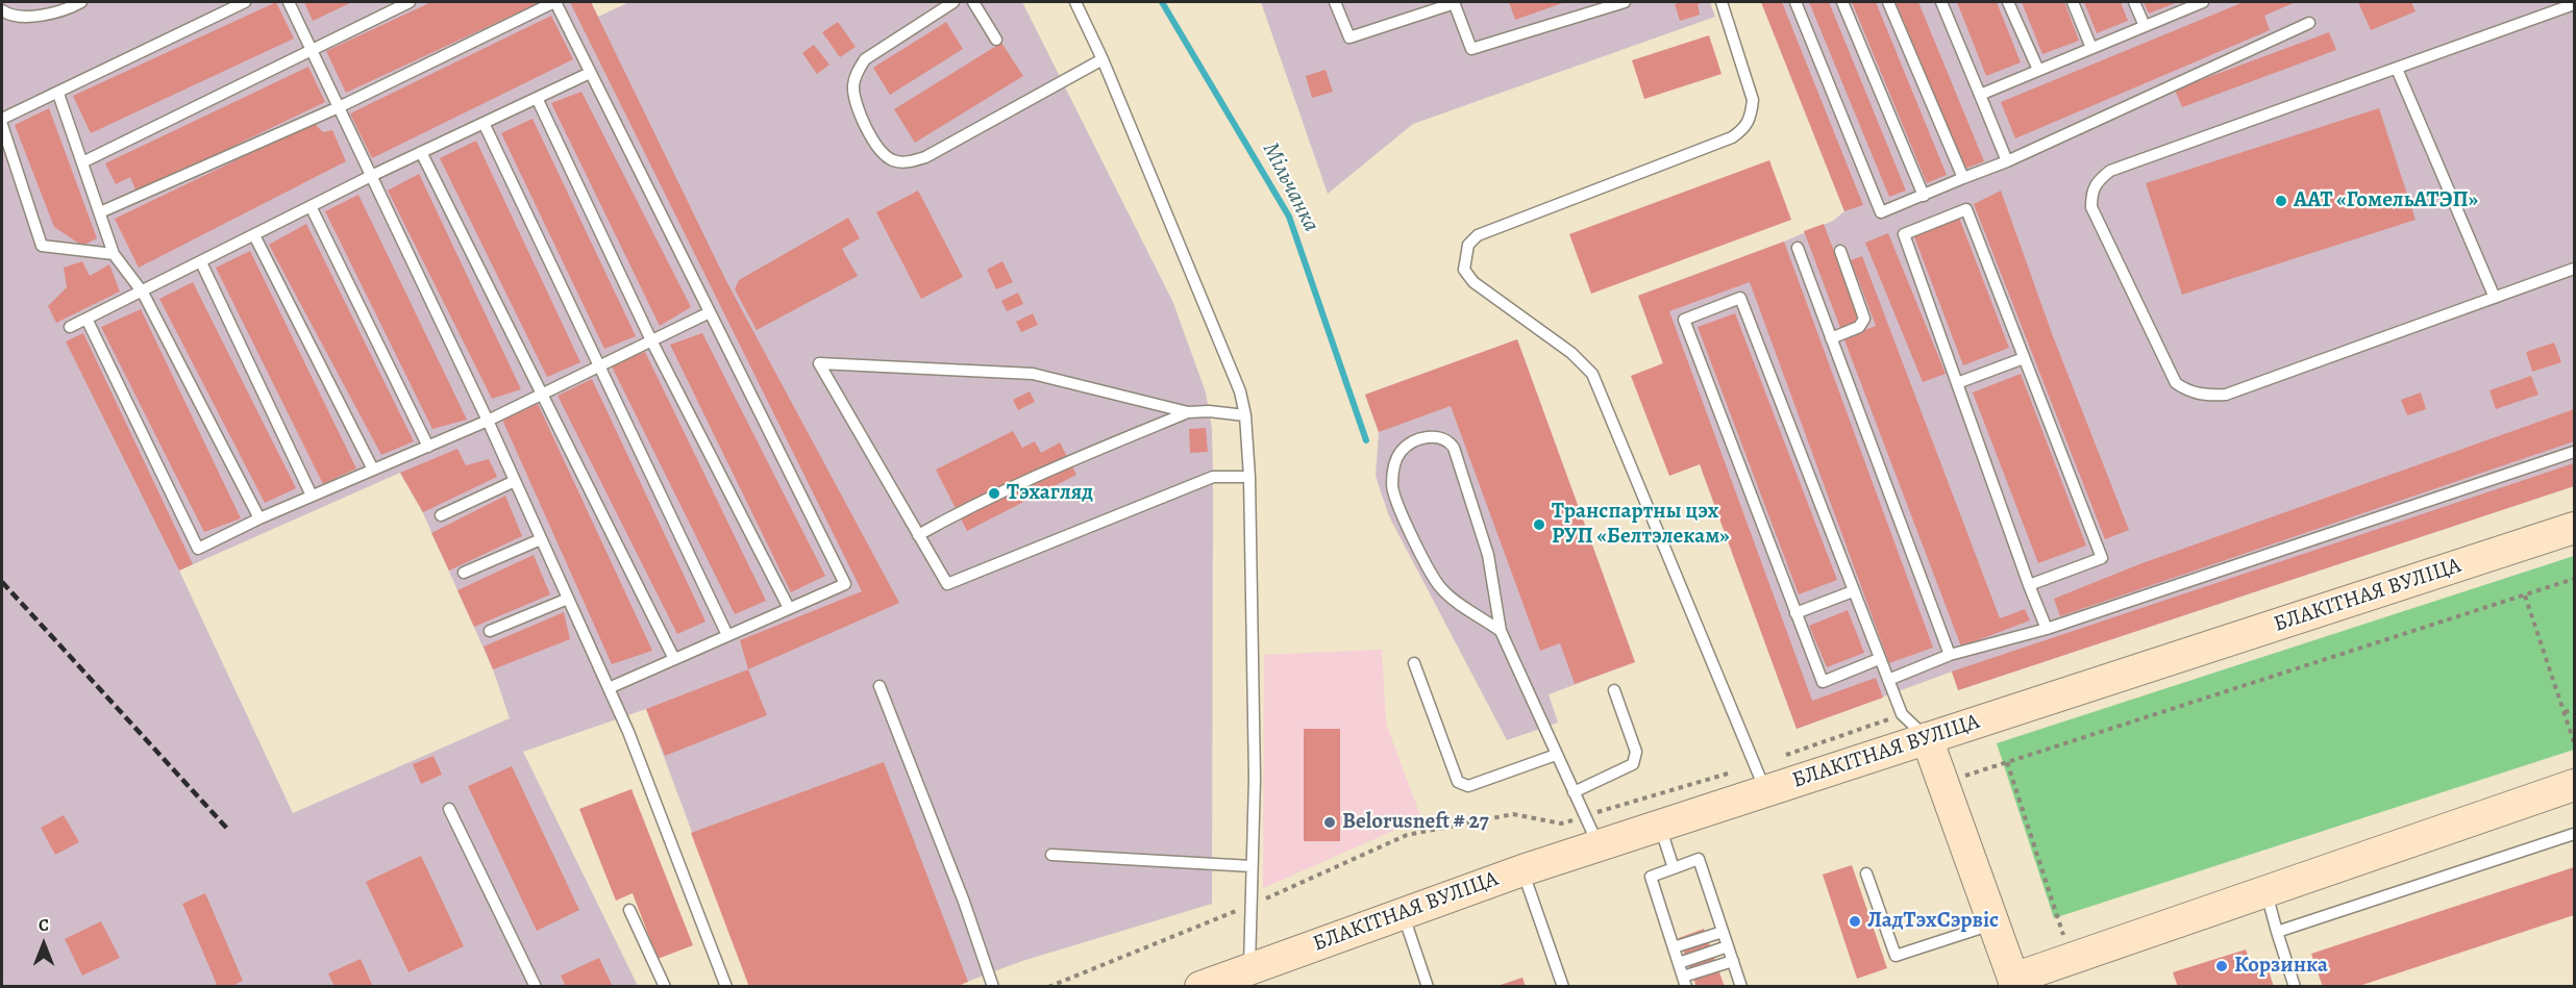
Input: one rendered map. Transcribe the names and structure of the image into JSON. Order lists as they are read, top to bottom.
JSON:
{
  "streets": {
    "street": ["БЛАКІТНАЯ ВУЛІЦА"]
  },
  "water": ["Мільчанка"],
  "places": [
    "ААТ «ГомельАТЭП»",
    "Тэхагляд",
    "Транспартны цэх РУП «Белтэлекам»",
    "Belorusneft # 27",
    "ЛадТэхСэрвіс",
    "Корзинка"
  ],
  "north": "top"
}
